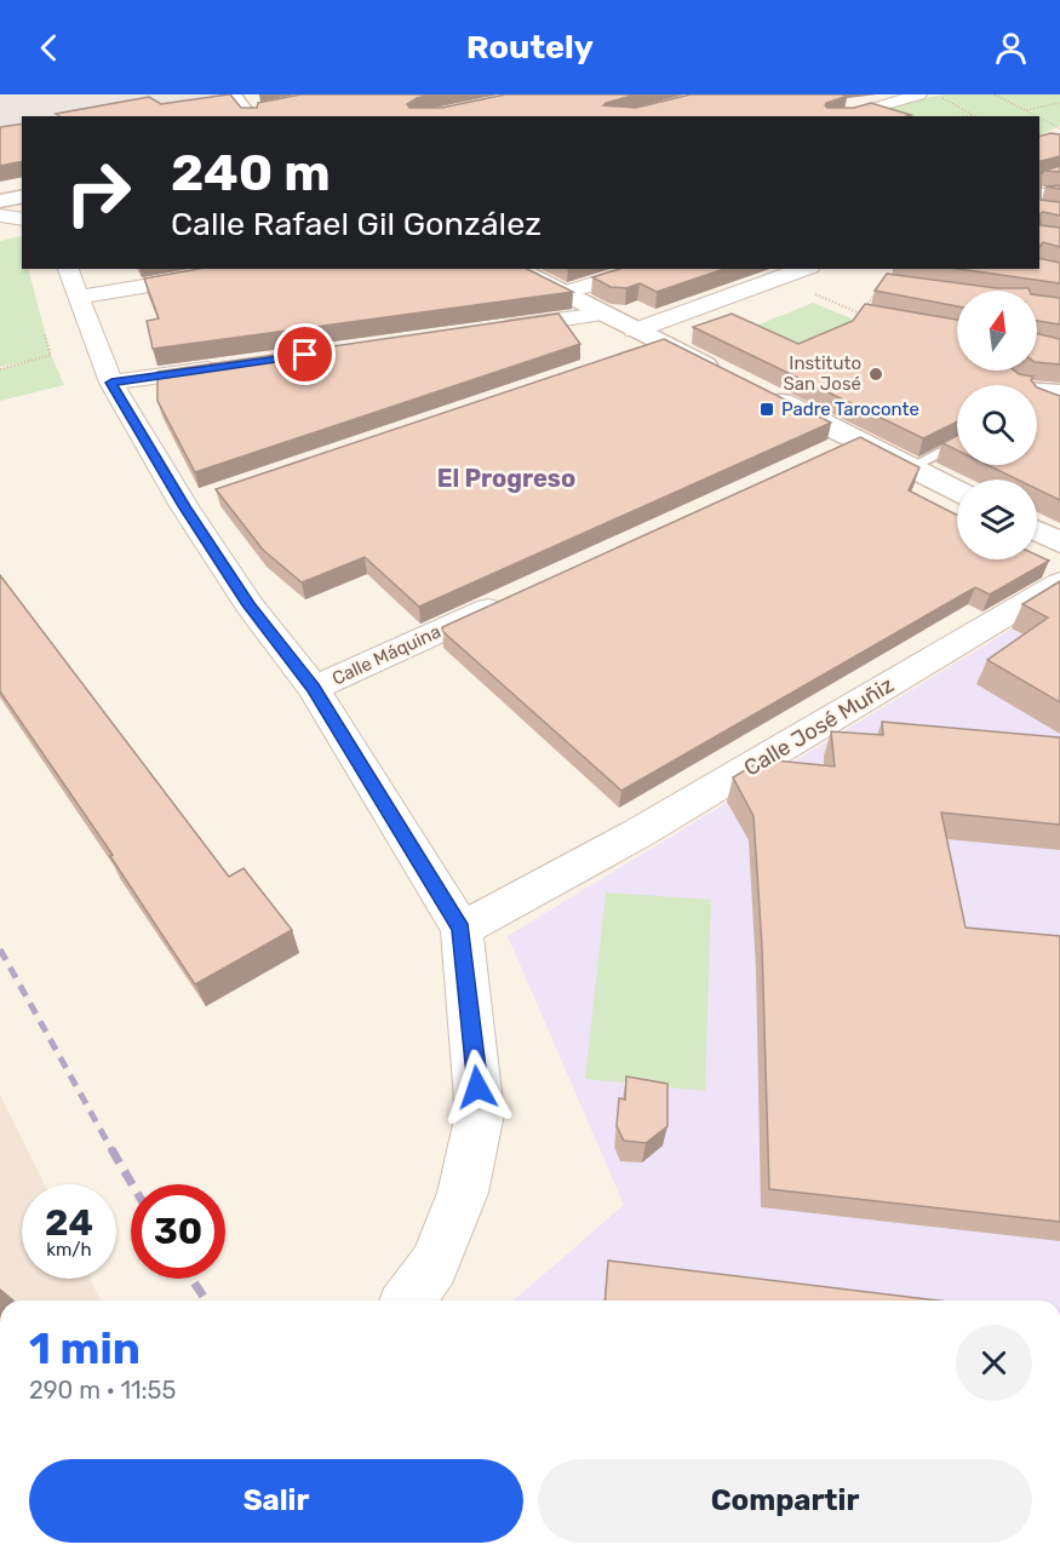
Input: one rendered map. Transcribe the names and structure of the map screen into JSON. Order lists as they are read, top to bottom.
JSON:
{
  "streets": {
    "street": ["Calle Máquina", "Calle José Muñiz"]
  },
  "districts": ["El Progreso"],
  "places": {
    "other": ["Instituto San José"],
    "transit": ["Padre Taroconte"]
  },
  "north": "top",
  "page": {
    "header": "Routely",
    "turn": ["240 m", "Calle Rafael Gil González"],
    "speed": "24 km/h",
    "limit": "30",
    "heading": ["1 min", "290 m · 11:55"],
    "buttons": ["Salir", "Compartir"]
  }
}
